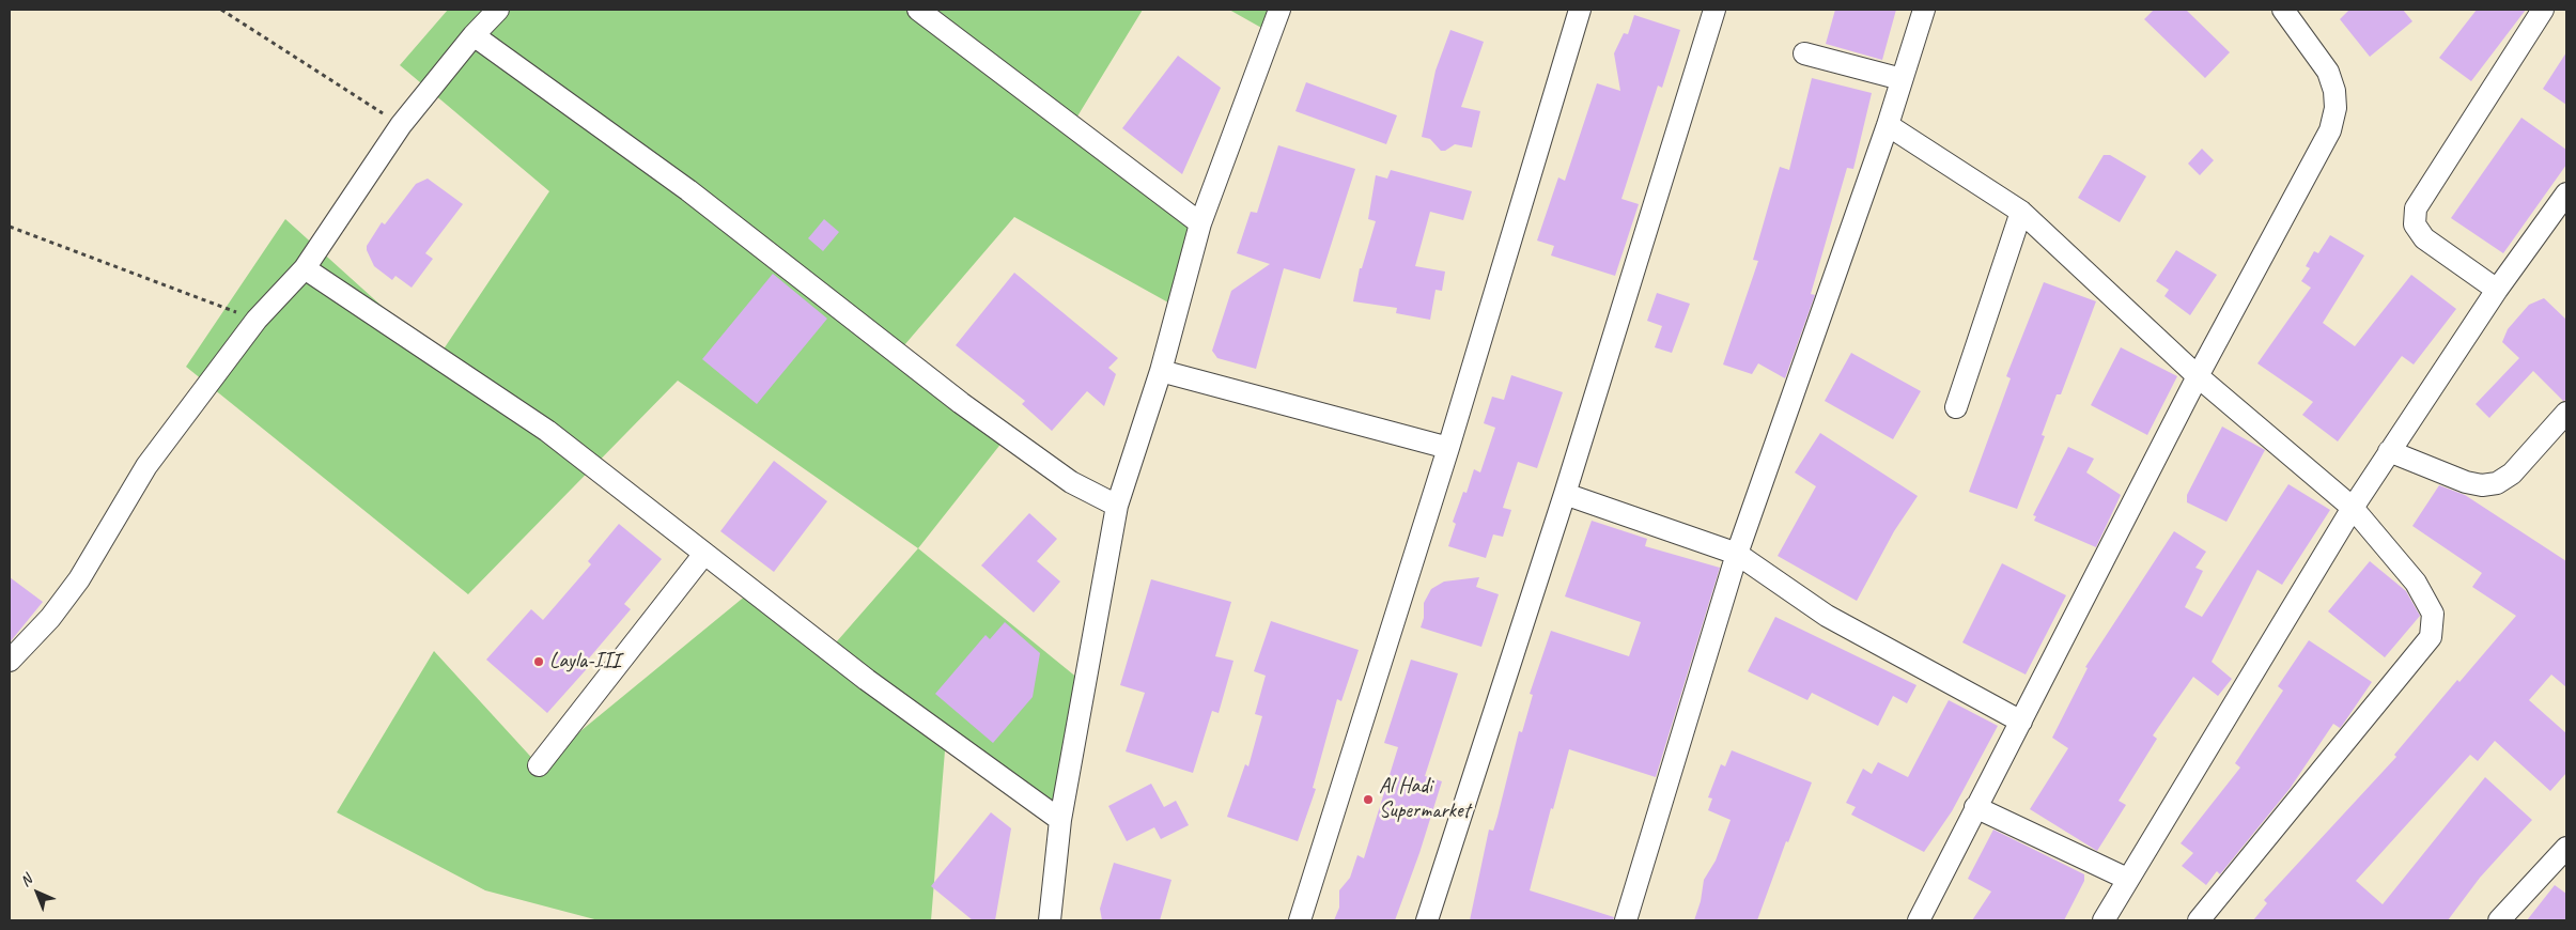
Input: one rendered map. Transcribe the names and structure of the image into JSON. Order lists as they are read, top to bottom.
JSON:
{
  "places": ["Layla-III", "Al Hadi Supermarket"],
  "north": "top left"
}
